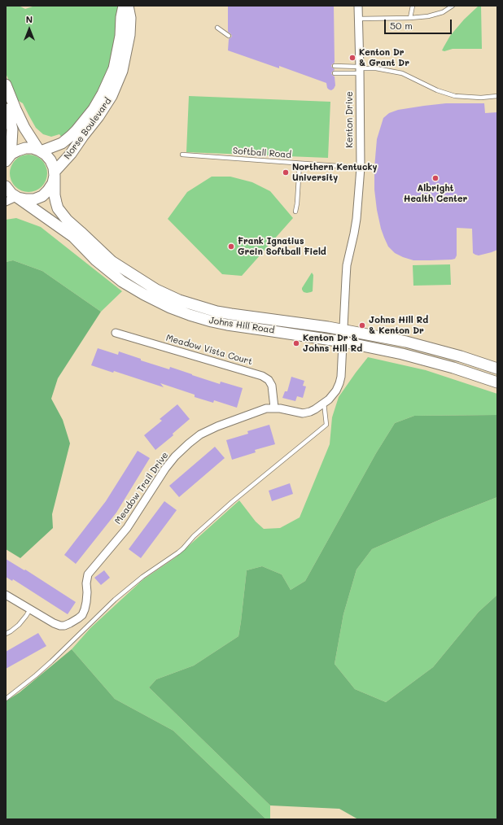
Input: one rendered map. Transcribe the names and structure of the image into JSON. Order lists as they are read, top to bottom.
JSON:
{
  "streets": {
    "main road": ["Norse Boulevard", "Johns Hill Road"],
    "street": ["Kenton Drive", "Meadow Vista Court", "Meadow Trail Drive"],
    "lane": ["Softball Road"]
  },
  "crossings": [
    ["Kenton Drive", "Softball Road"],
    ["Kenton Drive", "Johns Hill Road"],
    ["Kenton Drive", "Meadow Trail Drive"],
    ["Norse Boulevard", "Johns Hill Road"],
    ["Johns Hill Road", "Meadow Trail Drive"],
    ["Meadow Vista Court", "Meadow Trail Drive"]
  ],
  "places": [
    "Kenton Dr & Grant Dr",
    "Northern Kentucky University",
    "Albright Health Center",
    "Frank Ignatius Grein Softball Field",
    "Johns Hill Rd & Kenton Dr",
    "Kenton Dr & Johns Hill Rd"
  ],
  "scale_bar": "50 m",
  "north": "top"
}
